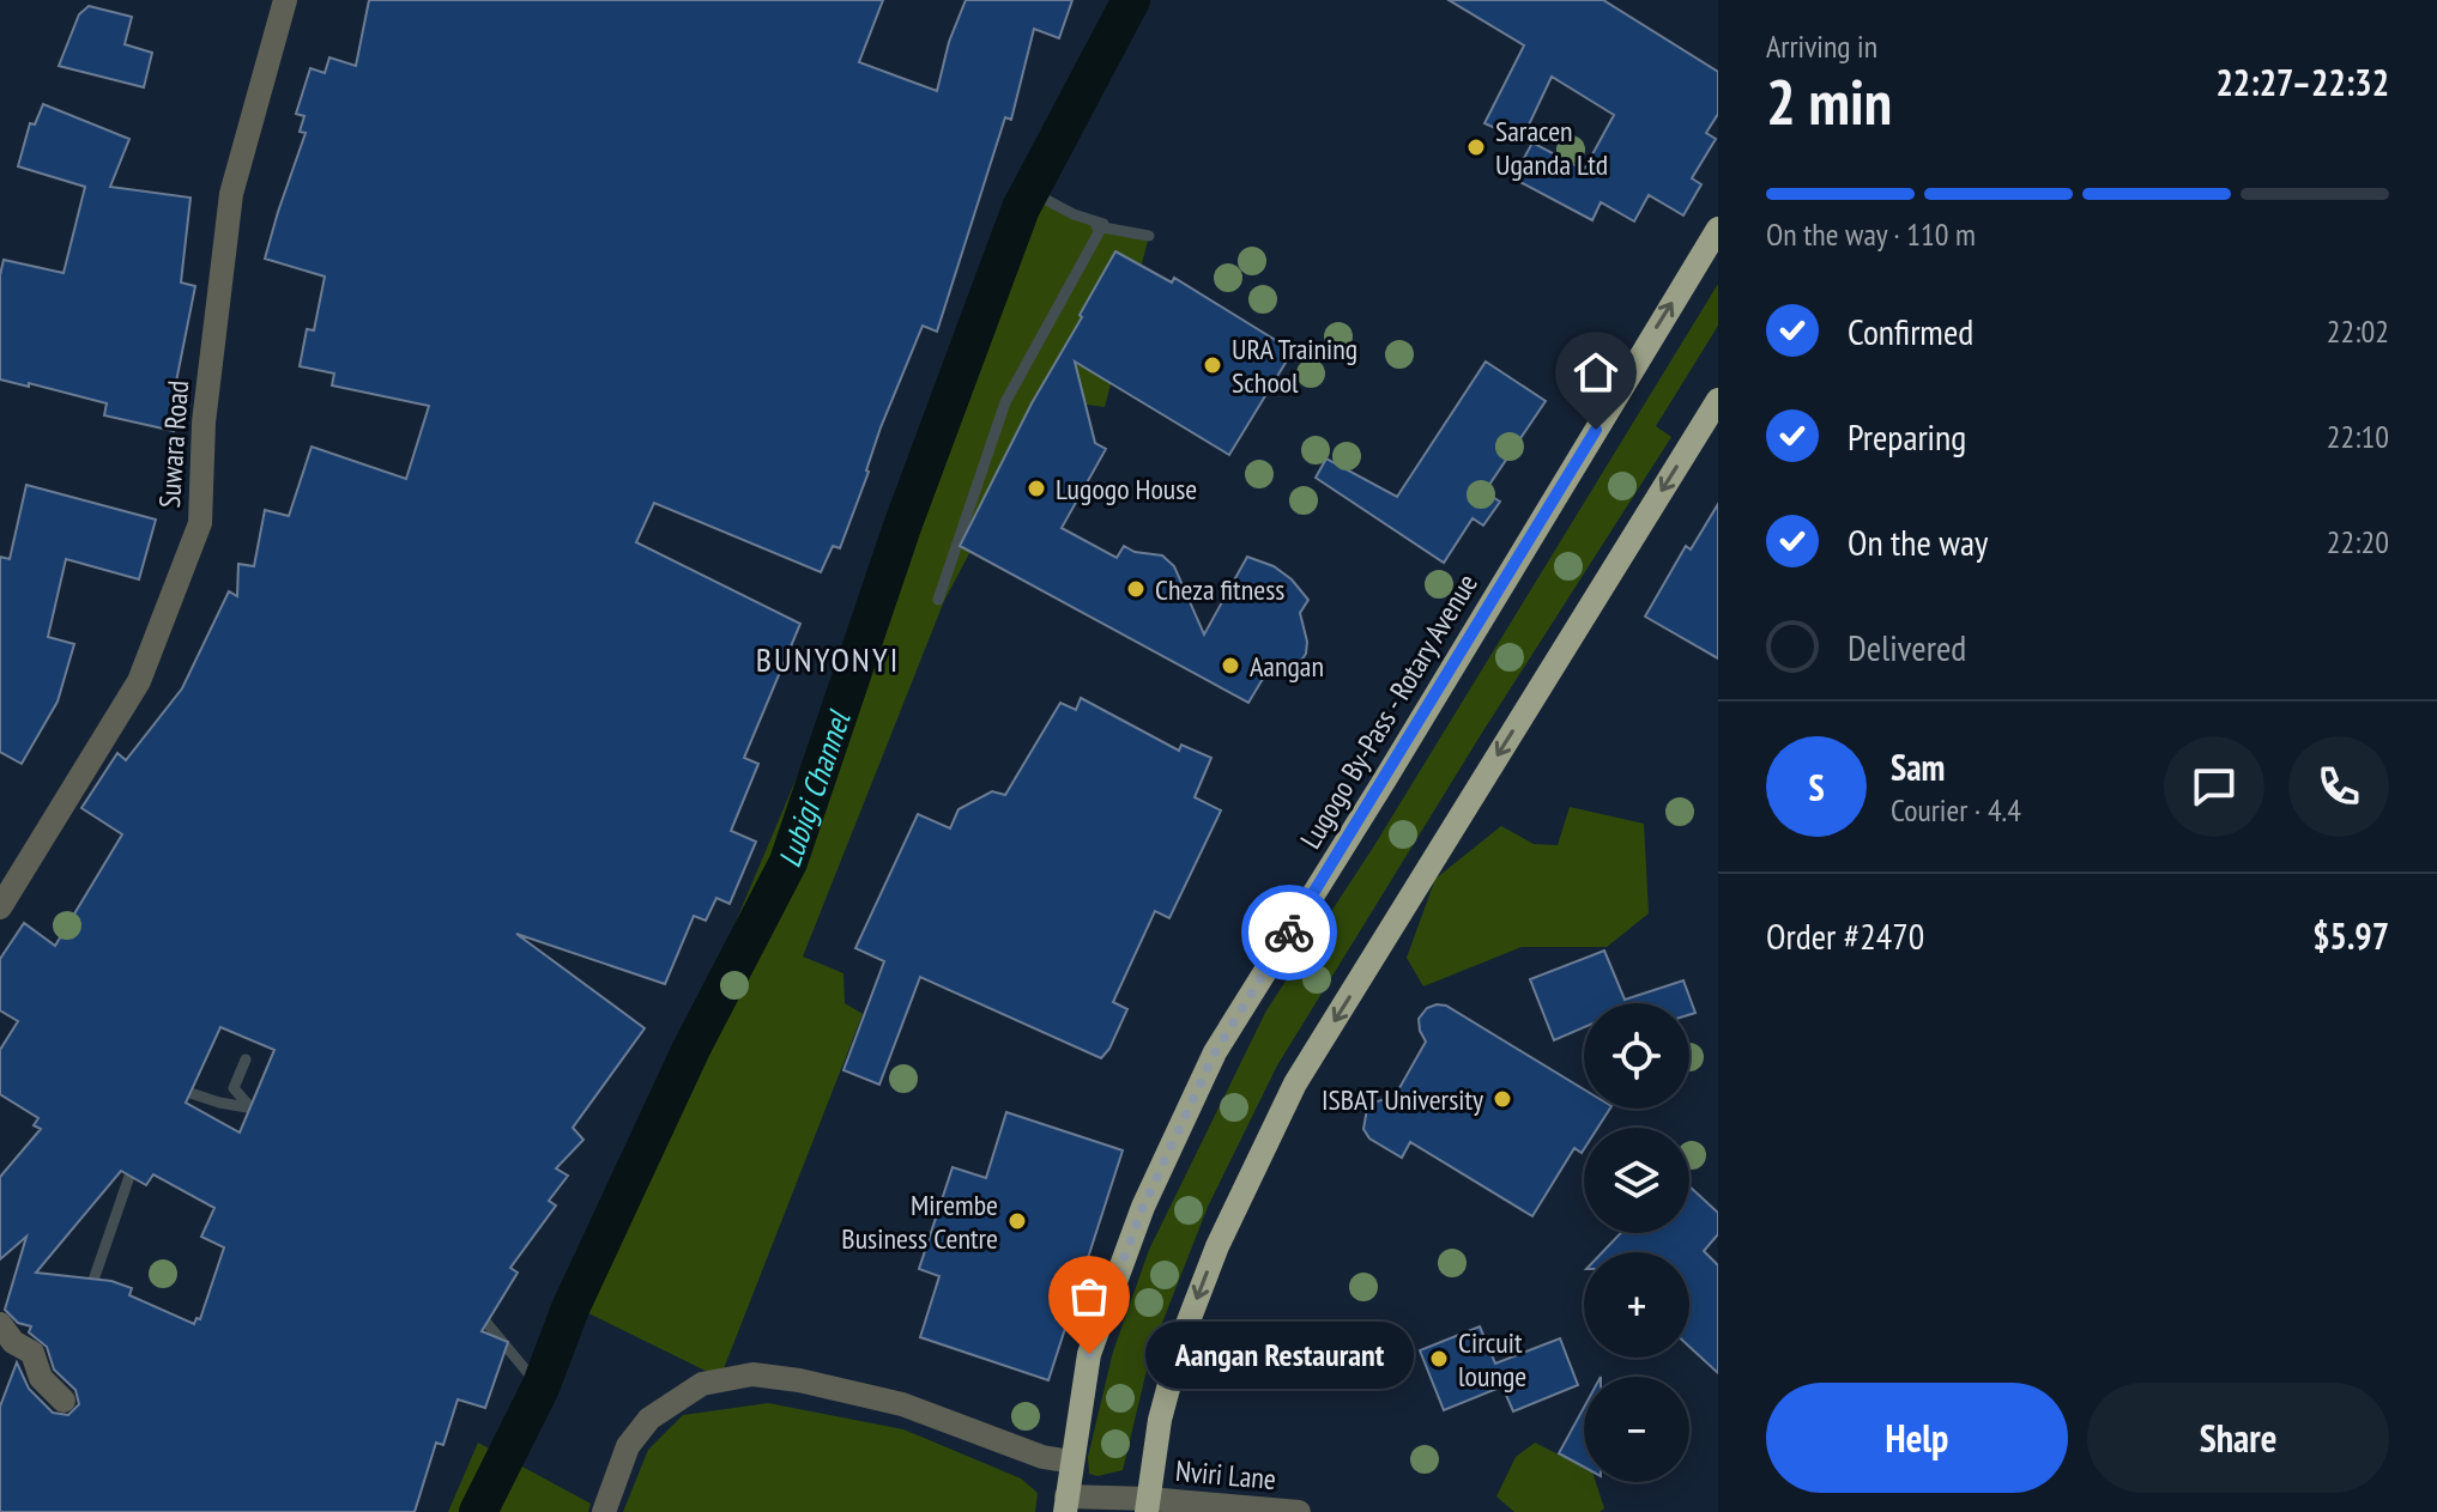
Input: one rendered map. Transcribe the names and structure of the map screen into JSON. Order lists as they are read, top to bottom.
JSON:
{
  "streets": {
    "main road": ["Lugogo By-Pass - Rotary Avenue"],
    "street": ["Suwara Road", "Nviri Lane"]
  },
  "crossings": [
    ["Lugogo By-Pass - Rotary Avenue", "Nviri Lane"]
  ],
  "districts": ["BUNYONYI"],
  "water": ["Lubigi Channel"],
  "places": [
    "Saracen Uganda Ltd",
    "URA Training School",
    "Lugogo House",
    "Cheza fitness",
    "Aangan",
    "ISBAT University",
    "Mirembe Business Centre",
    "Aangan Restaurant",
    "Circuit lounge"
  ],
  "page": {
    "heading": ["2 min", "Arriving in", "22:27–22:32"],
    "panel": [
      "Sam",
      "Courier · 4.4",
      "Order #2470",
      "$5.97"
    ],
    "bar": "On the way · 110 m",
    "list": [
      ["Confirmed", "22:02"],
      ["Preparing", "22:10"],
      ["On the way", "22:20"],
      "Delivered"
    ],
    "round": "S",
    "map_buttons": ["+", "−"],
    "bubble": "Aangan Restaurant",
    "buttons": ["Help", "Share"]
  }
}
